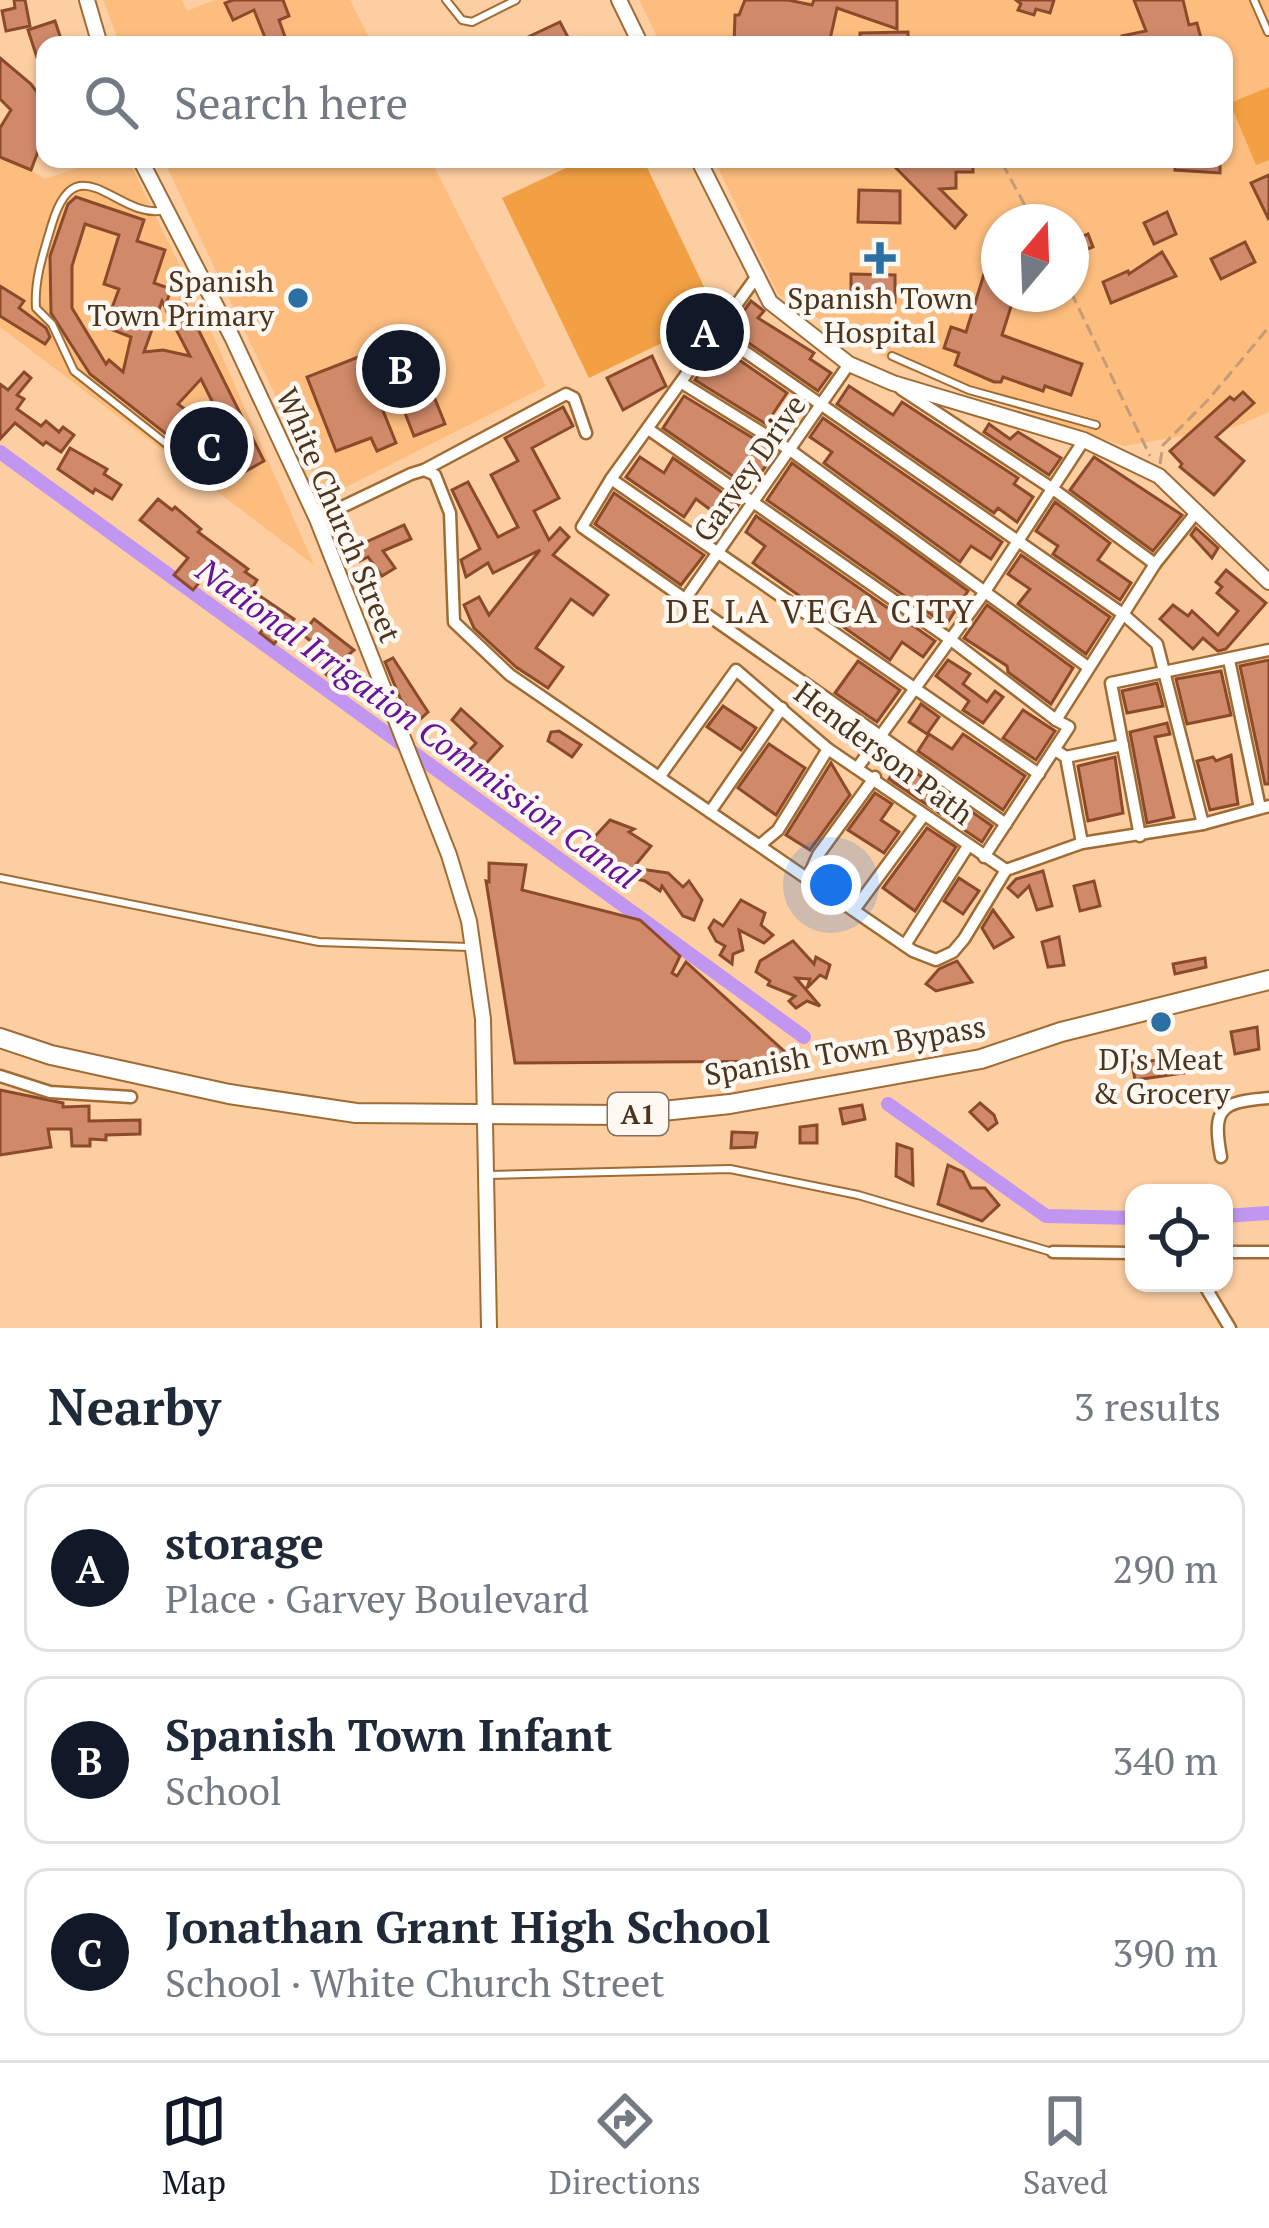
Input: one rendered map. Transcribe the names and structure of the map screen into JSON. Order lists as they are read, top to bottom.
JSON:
{
  "streets": {
    "main road": ["Spanish Town Bypass", "A1"],
    "street": ["Garvey Drive", "White Church Street", "Henderson Path"]
  },
  "crossings": [
    ["White Church Street", "Spanish Town Bypass"]
  ],
  "districts": ["DE LA VEGA CITY"],
  "water": ["National Irrigation Commission Canal"],
  "places": {
    "health": ["Spanish Town Hospital"],
    "other": ["Spanish Town Primary", "DJ's Meat & Grocery"]
  },
  "north": "top",
  "page": {
    "search": "Search here",
    "pins": ["A", "B", "C"],
    "heading": ["Nearby", "3 results"],
    "list": [
      {
        "mark": "A",
        "name": "storage",
        "note": "Place · Garvey Boulevard",
        "value": "290 m"
      },
      {
        "mark": "B",
        "name": "Spanish Town Infant",
        "note": "School",
        "value": "340 m"
      },
      {
        "mark": "C",
        "name": "Jonathan Grant High School",
        "note": "School · White Church Street",
        "value": "390 m"
      }
    ],
    "nav": ["Map", "Directions", "Saved"]
  }
}
